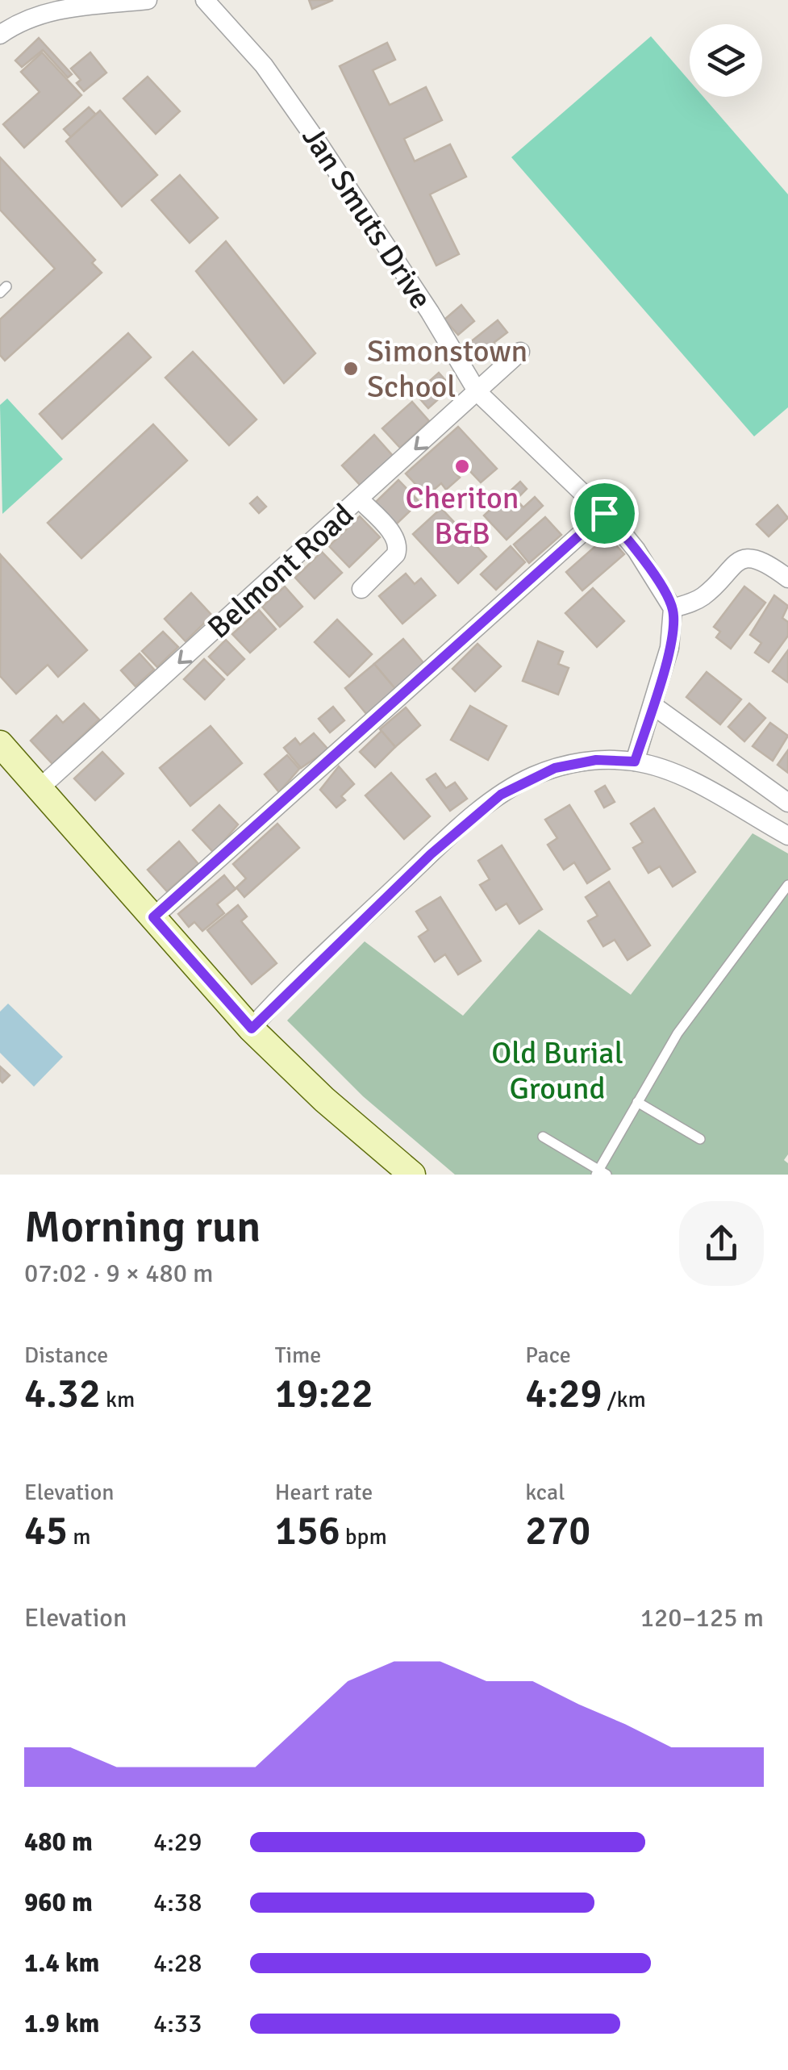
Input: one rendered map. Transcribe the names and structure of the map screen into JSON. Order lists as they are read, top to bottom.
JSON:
{
  "streets": {
    "street": ["Jan Smuts Drive", "Belmont Road"]
  },
  "crossings": [
    ["Jan Smuts Drive", "Belmont Road"]
  ],
  "one_way": ["Belmont Road"],
  "parks": ["Old Burial Ground"],
  "places": ["Simonstown School", "Cheriton B&B"],
  "page": {
    "heading": ["Morning run", "07:02 · 9 × 480 m"],
    "stats": [
      ["Distance", "4.32 km"],
      ["Time", "19:22"],
      ["Pace", "4:29 /km"],
      ["Elevation", "45 m"],
      ["Heart rate", "156 bpm"],
      ["kcal", "270"]
    ],
    "chart": ["Elevation", "120–125 m"],
    "list": [
      {
        "name": "480 m",
        "note": "4:29"
      },
      {
        "name": "960 m",
        "note": "4:38"
      },
      {
        "name": "1.4 km",
        "note": "4:28"
      },
      {
        "name": "1.9 km",
        "note": "4:33"
      }
    ]
  }
}
